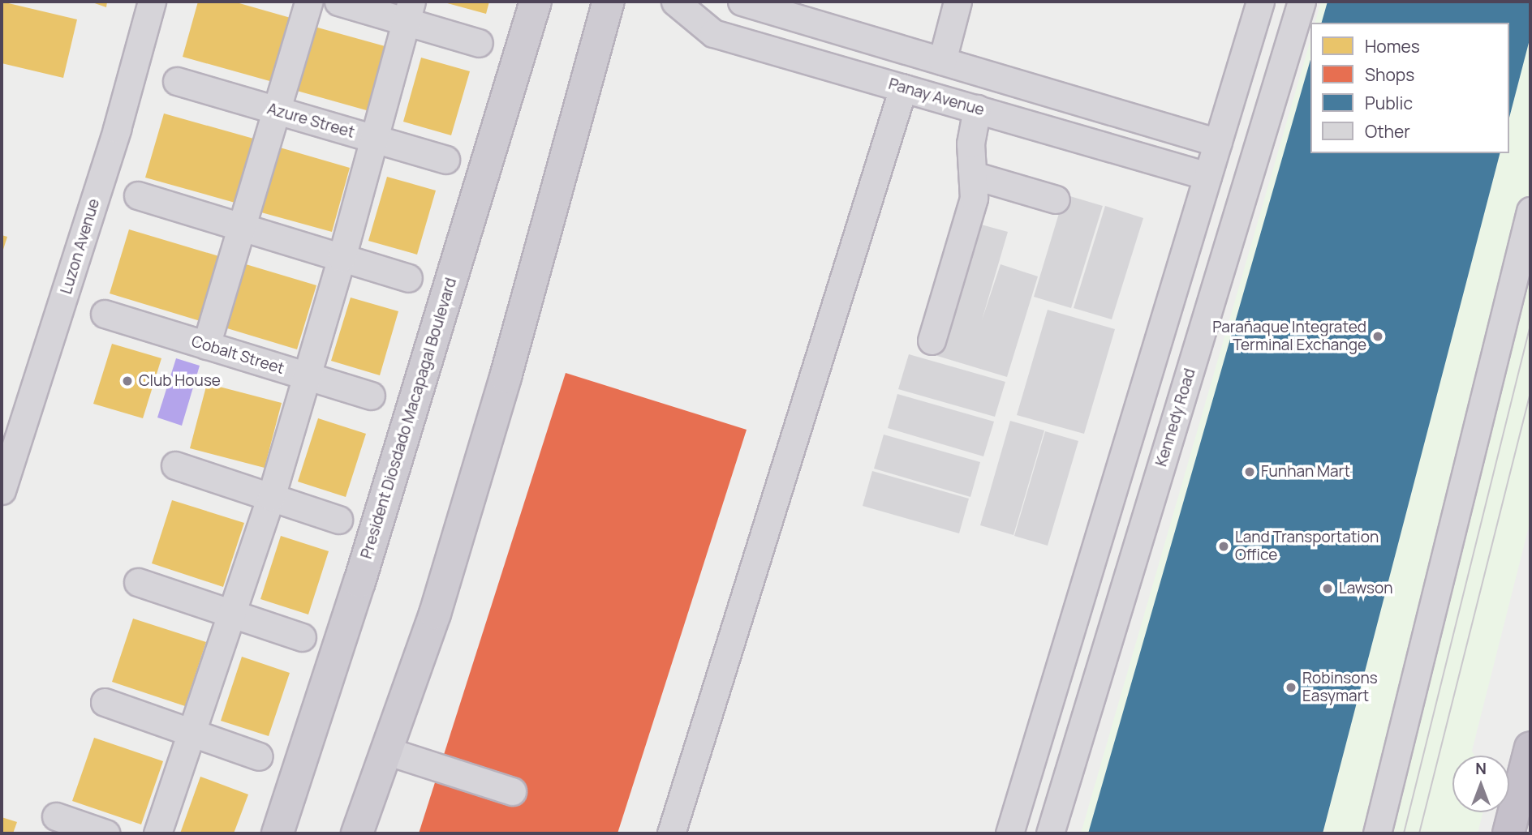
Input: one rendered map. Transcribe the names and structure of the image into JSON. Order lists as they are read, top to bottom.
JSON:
{
  "streets": {
    "main road": ["President Diosdado Macapagal Boulevard"],
    "street": [
      "Panay Avenue",
      "Azure Street",
      "Luzon Avenue",
      "Cobalt Street",
      "Kennedy Road"
    ]
  },
  "places": [
    "Parañaque Integrated Terminal Exchange",
    "Club House",
    "Funhan Mart",
    "Land Transportation Office",
    "Lawson",
    "Robinsons Easymart"
  ],
  "legend": [
    "Homes",
    "Shops",
    "Public",
    "Other"
  ],
  "north": "top"
}
